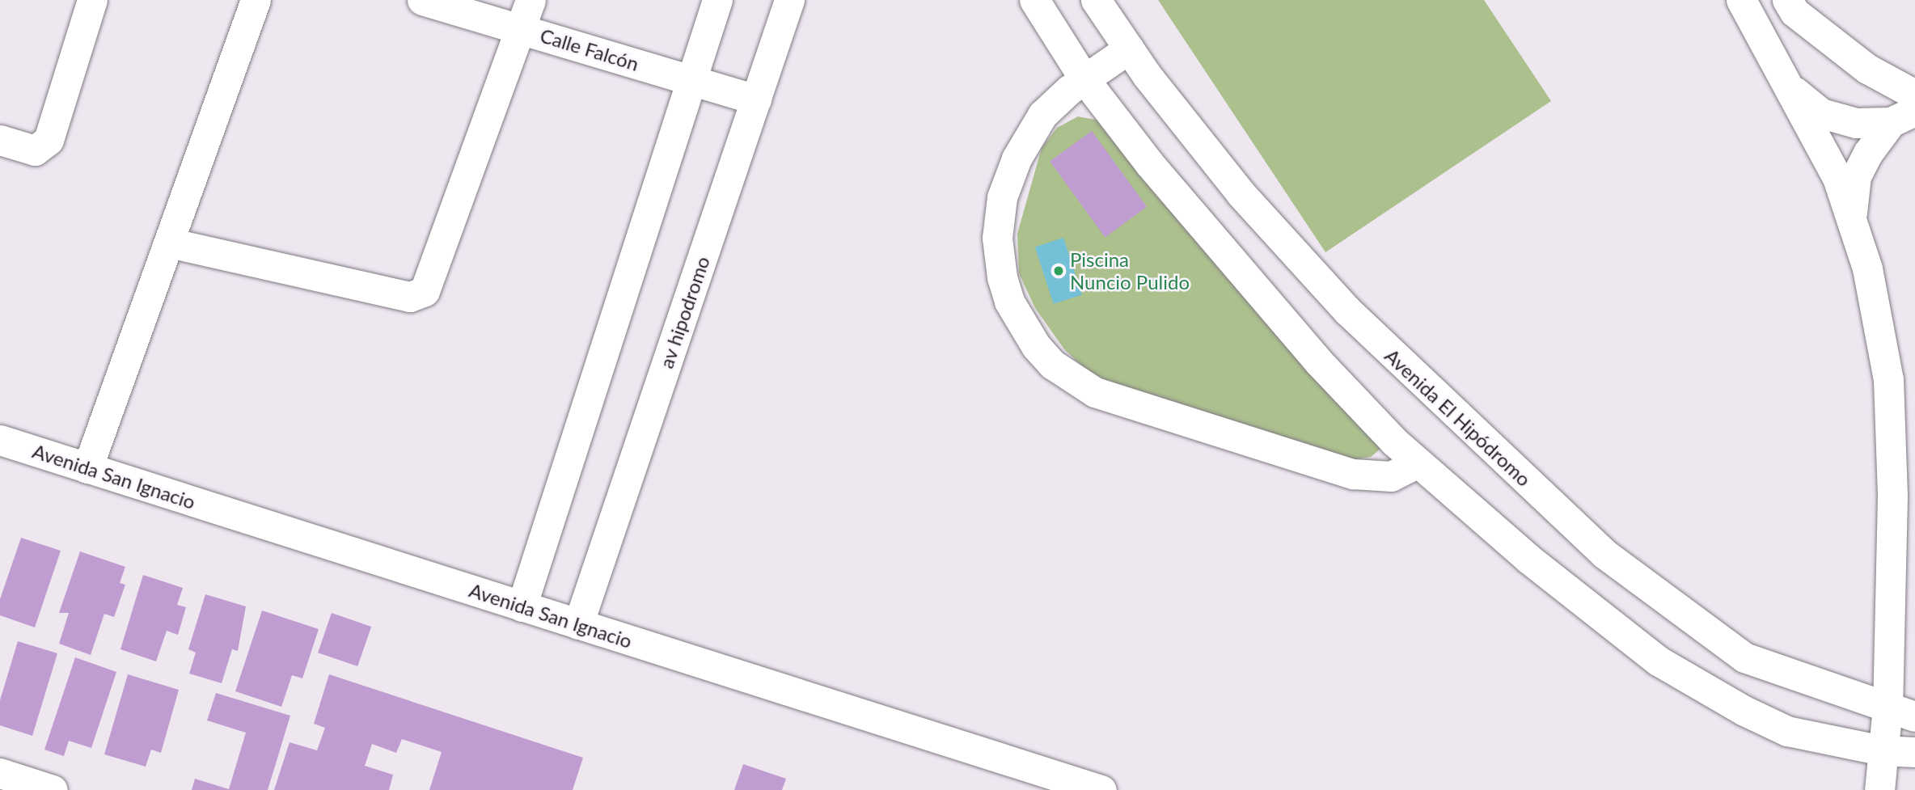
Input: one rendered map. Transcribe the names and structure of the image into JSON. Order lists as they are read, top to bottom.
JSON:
{
  "streets": {
    "street": [
      "Calle Falcón",
      "av hipodromo",
      "Avenida El Hipódromo",
      "Avenida San Ignacio"
    ]
  },
  "crossings": [
    ["Calle Falcón", "av hipodromo"],
    ["av hipodromo", "Avenida San Ignacio"]
  ],
  "places": ["Piscina Nuncio Pulido"]
}
